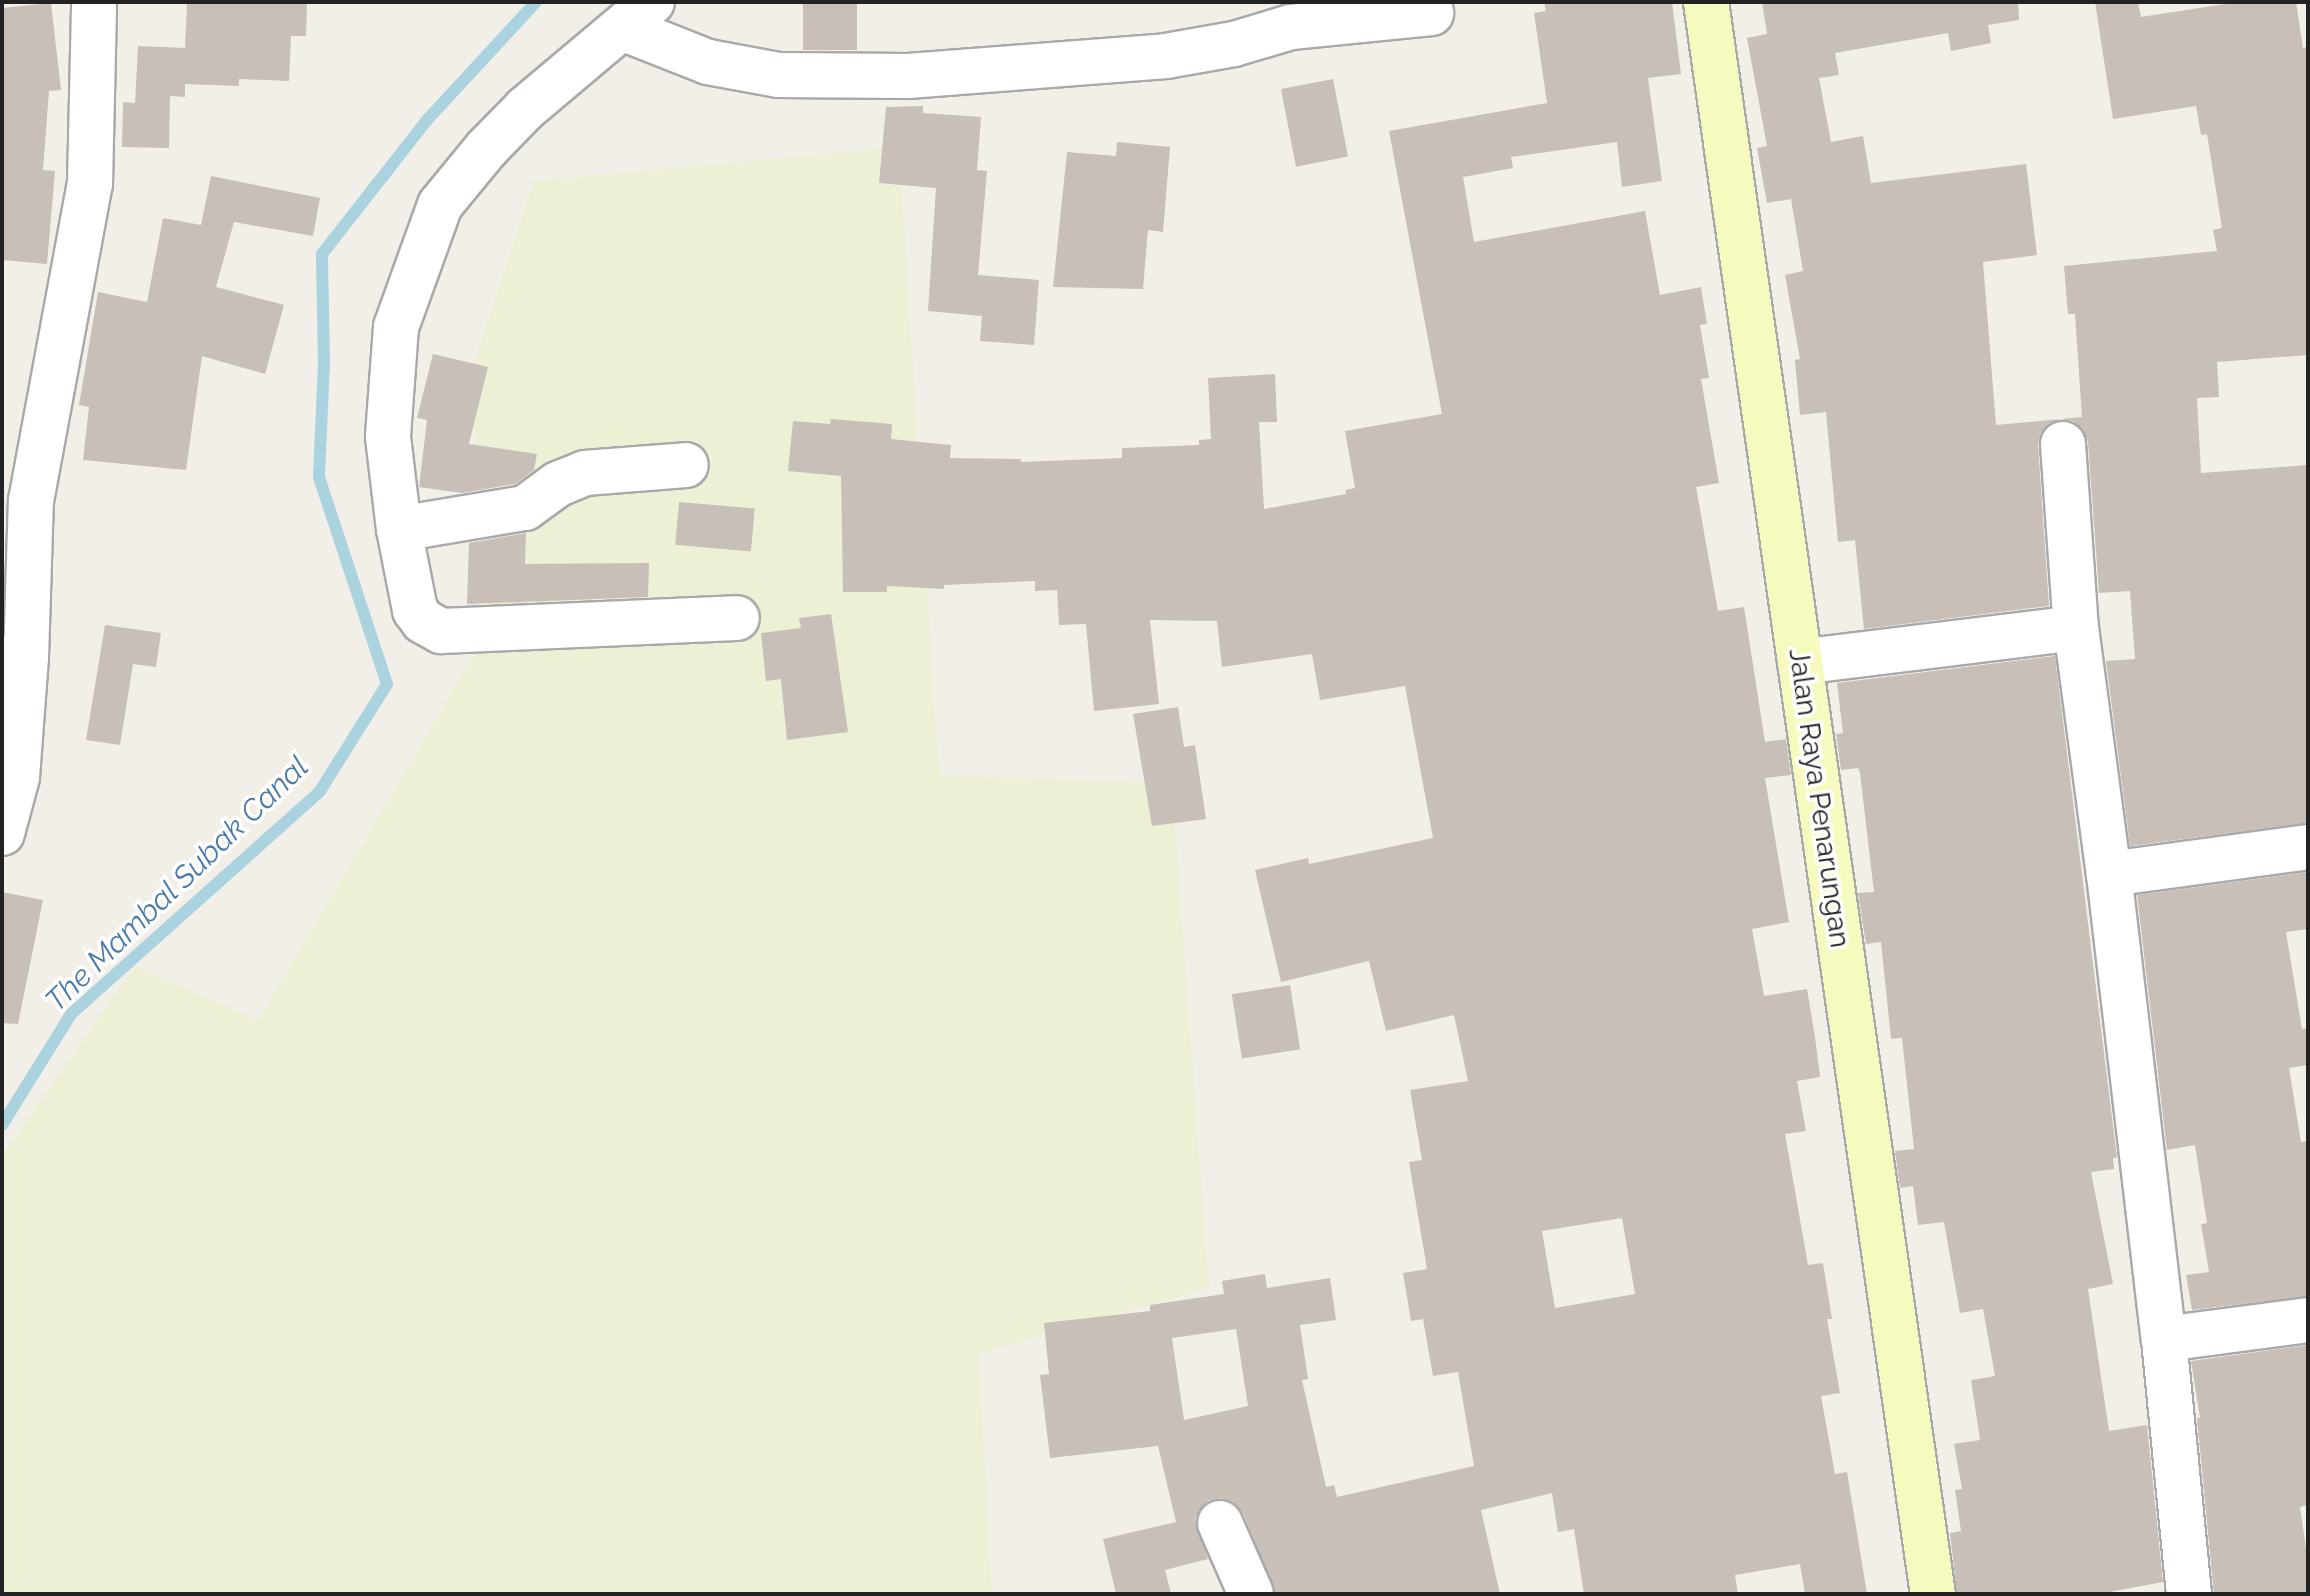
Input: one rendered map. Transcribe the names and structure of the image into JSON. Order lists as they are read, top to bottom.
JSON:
{
  "streets": {
    "main road": ["Jalan Raya Penarungan"]
  },
  "water": ["The Mambal Subak Canal"]
}
